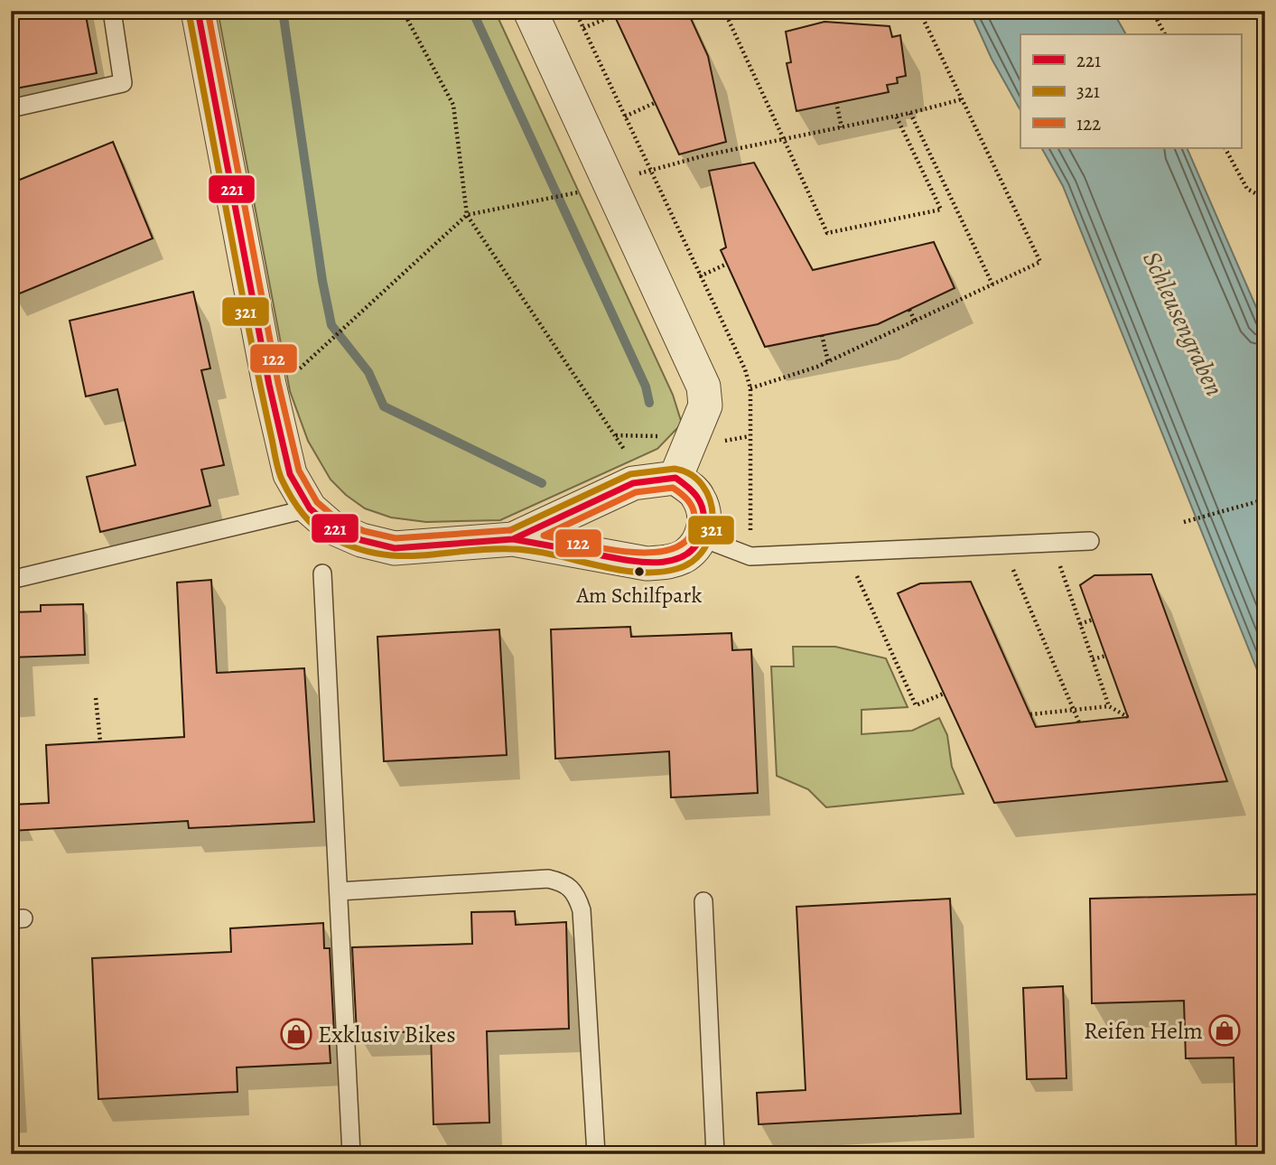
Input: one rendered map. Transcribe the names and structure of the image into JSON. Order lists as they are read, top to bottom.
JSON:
{
  "water": ["Schleusengraben"],
  "places": {
    "other": ["Am Schilfpark"],
    "shop": ["Reifen Helm", "Exklusiv Bikes"]
  },
  "lines": ["transit line 221", "transit line 122", "transit line 321"],
  "legend": ["221", "321", "122"]
}
